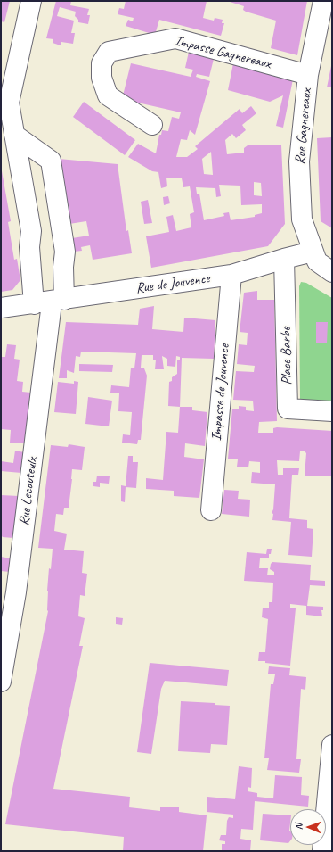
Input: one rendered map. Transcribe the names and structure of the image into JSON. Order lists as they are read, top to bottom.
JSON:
{
  "streets": {
    "street": [
      "Impasse Gagnereaux",
      "Rue Gagnereaux",
      "Rue de Jouvence",
      "Place Barbe",
      "Impasse de Jouvence",
      "Rue Lecouteulx"
    ]
  },
  "crossings": [
    ["Impasse Gagnereaux", "Rue Gagnereaux"],
    ["Rue Gagnereaux", "Rue de Jouvence"],
    ["Rue de Jouvence", "Place Barbe"],
    ["Rue de Jouvence", "Impasse de Jouvence"],
    ["Rue de Jouvence", "Rue Lecouteulx"]
  ],
  "north": "left"
}
